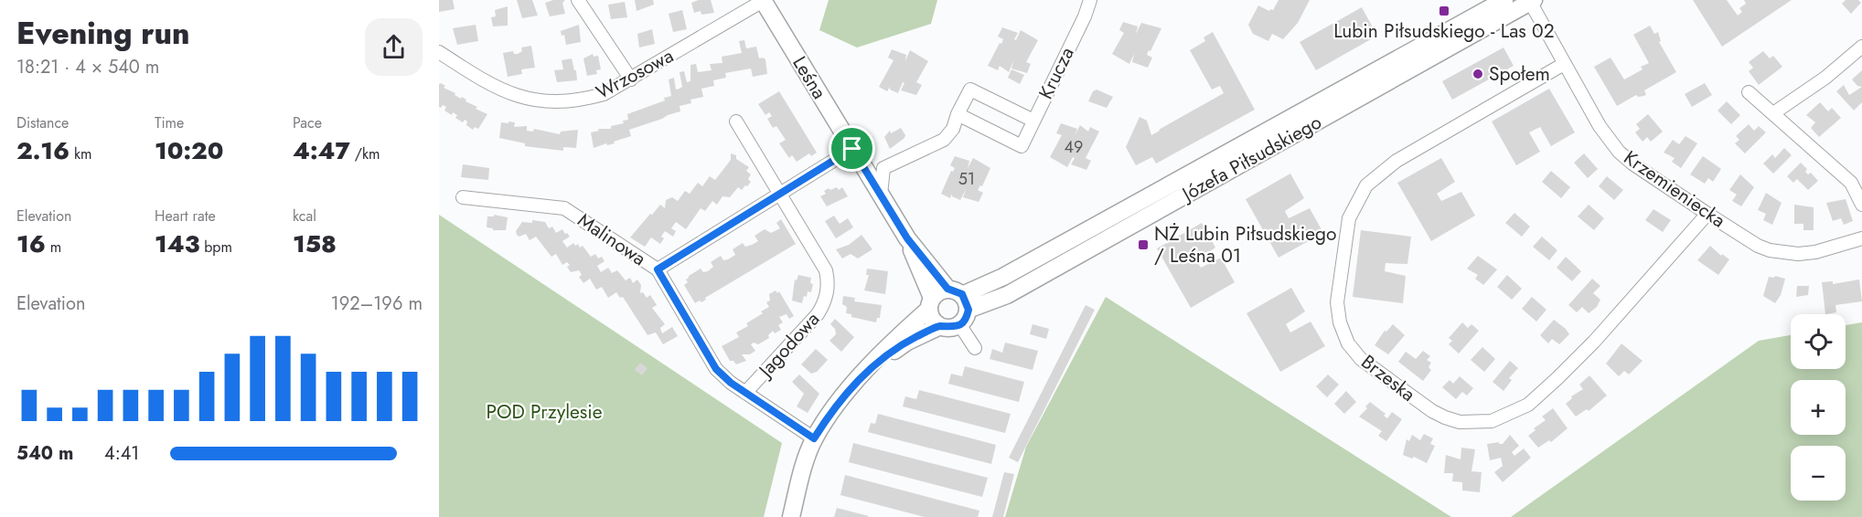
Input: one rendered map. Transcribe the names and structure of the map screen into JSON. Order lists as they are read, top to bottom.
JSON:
{
  "streets": {
    "street": [
      "Krucza",
      "Wrzosowa",
      "Leśna",
      "Józefa Piłsudskiego",
      "Krzemieniecka",
      "Malinowa",
      "Jagodowa",
      "Brzeska"
    ]
  },
  "crossings": [
    ["Wrzosowa", "Leśna"],
    ["Leśna", "Józefa Piłsudskiego"],
    ["Józefa Piłsudskiego", "Krzemieniecka"],
    ["Krzemieniecka", "Brzeska"],
    ["Malinowa", "Jagodowa"]
  ],
  "parks": ["POD Przylesie"],
  "places": {
    "transit": ["Lubin Piłsudskiego - Las 02", "NŻ Lubin Piłsudskiego / Leśna 01"],
    "other": ["Społem"]
  },
  "house_numbers": ["49", "51"],
  "page": {
    "heading": ["Evening run", "18:21 · 4 × 540 m"],
    "stats": [
      ["Distance", "2.16 km"],
      ["Time", "10:20"],
      ["Pace", "4:47 /km"],
      ["Elevation", "16 m"],
      ["Heart rate", "143 bpm"],
      ["kcal", "158"]
    ],
    "chart": ["Elevation", "192–196 m"],
    "map_buttons": ["+", "−"],
    "list": [
      {
        "name": "540 m",
        "note": "4:41"
      }
    ]
  }
}
